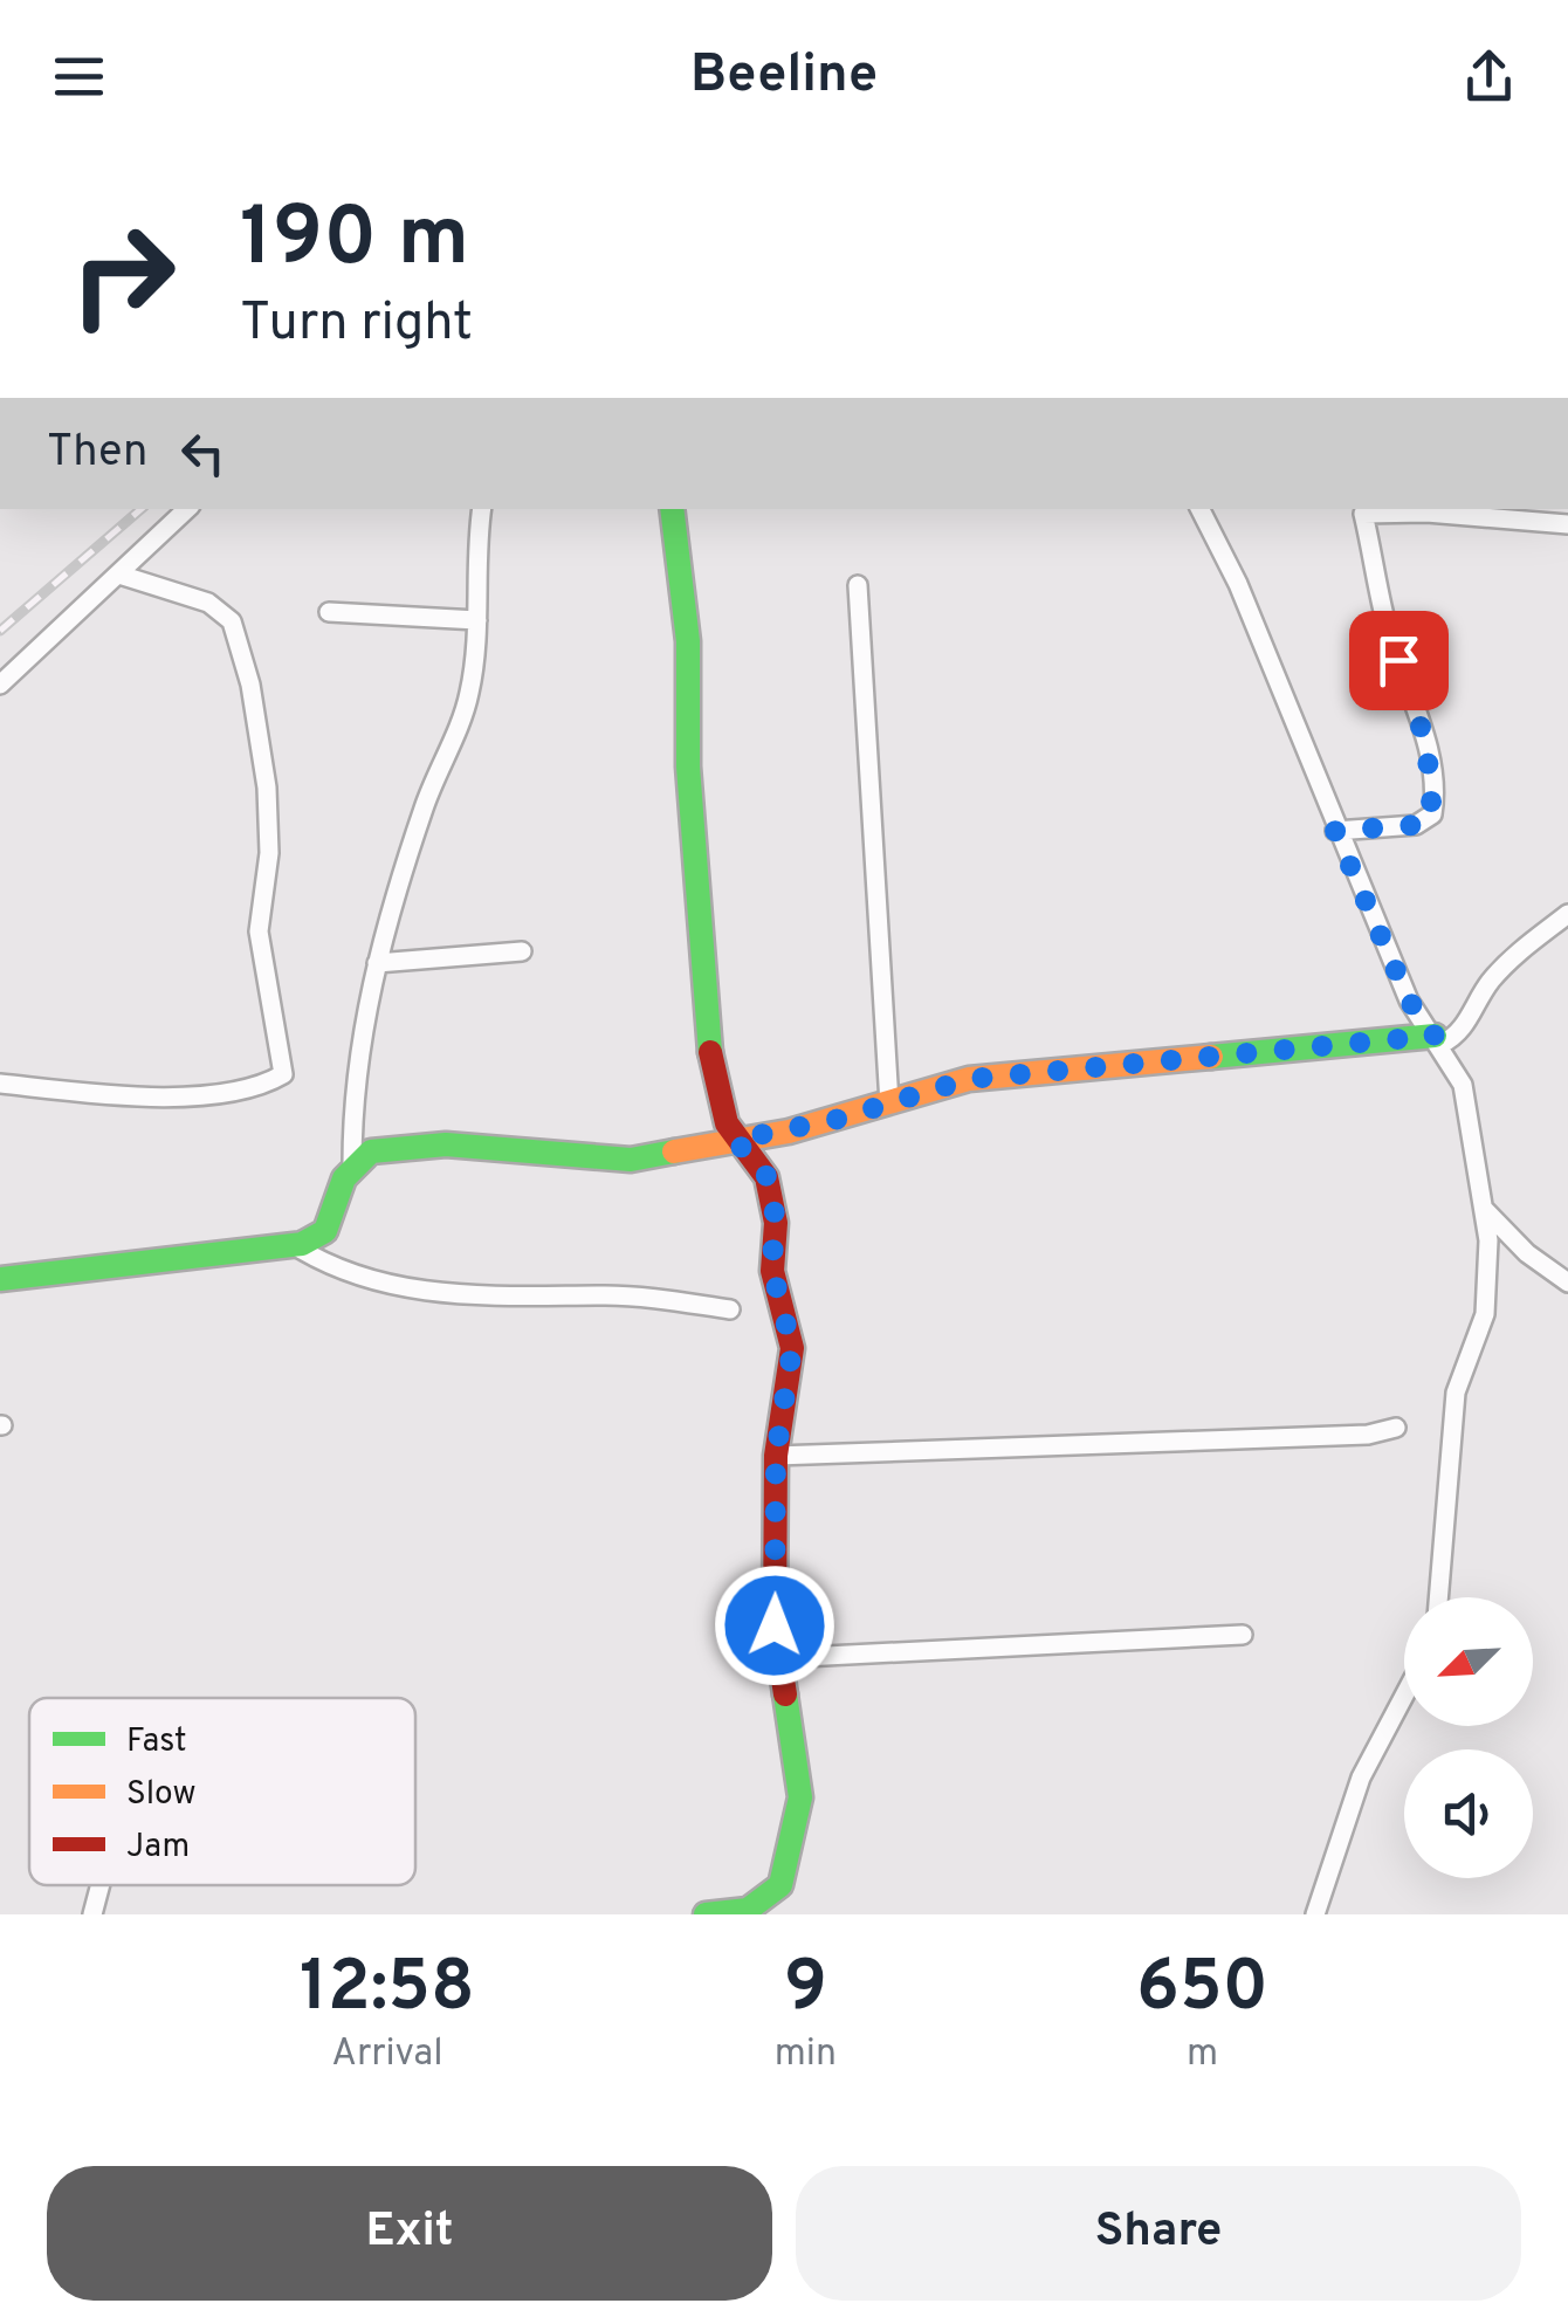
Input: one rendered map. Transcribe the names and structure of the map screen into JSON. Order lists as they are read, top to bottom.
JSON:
{
  "legend": ["Fast", "Slow", "Jam"],
  "north": "bottom left",
  "page": {
    "header": "Beeline",
    "turn": ["190 m", "Turn right"],
    "then": "Then",
    "eta": [
      "12:58",
      "Arrival",
      "9",
      "min",
      "650",
      "m"
    ],
    "buttons": ["Exit", "Share"]
  }
}
